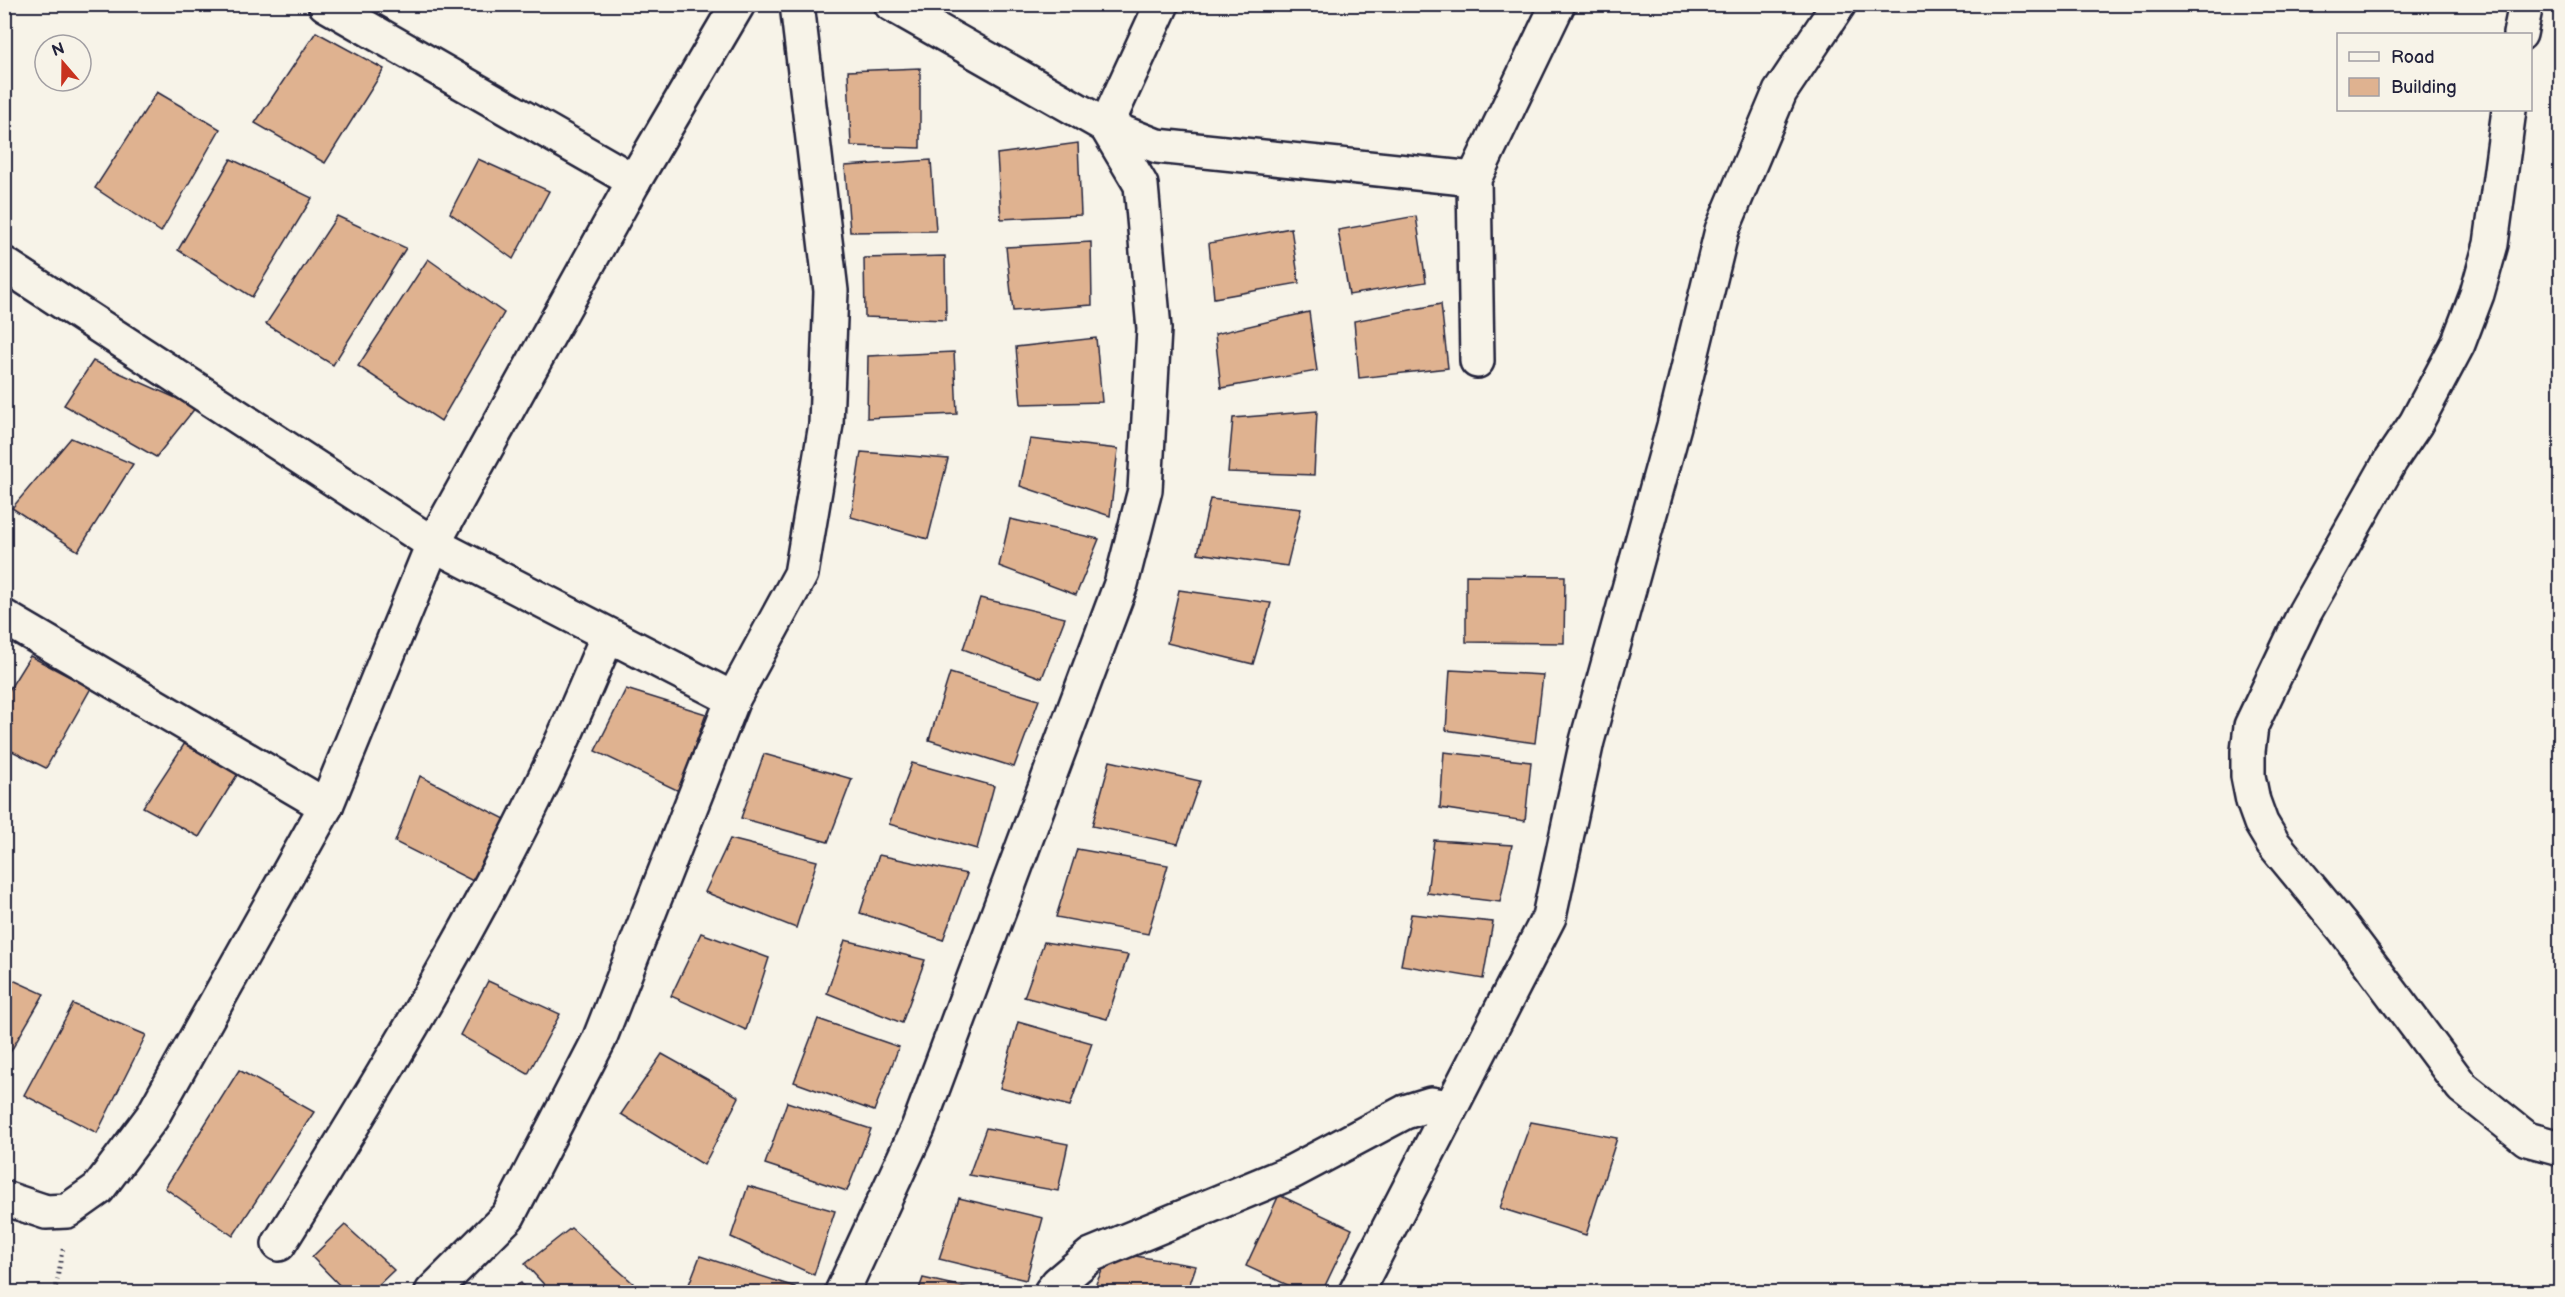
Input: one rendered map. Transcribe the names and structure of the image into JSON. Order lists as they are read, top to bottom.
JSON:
{
  "legend": ["Road", "Building"],
  "north": "top"
}
